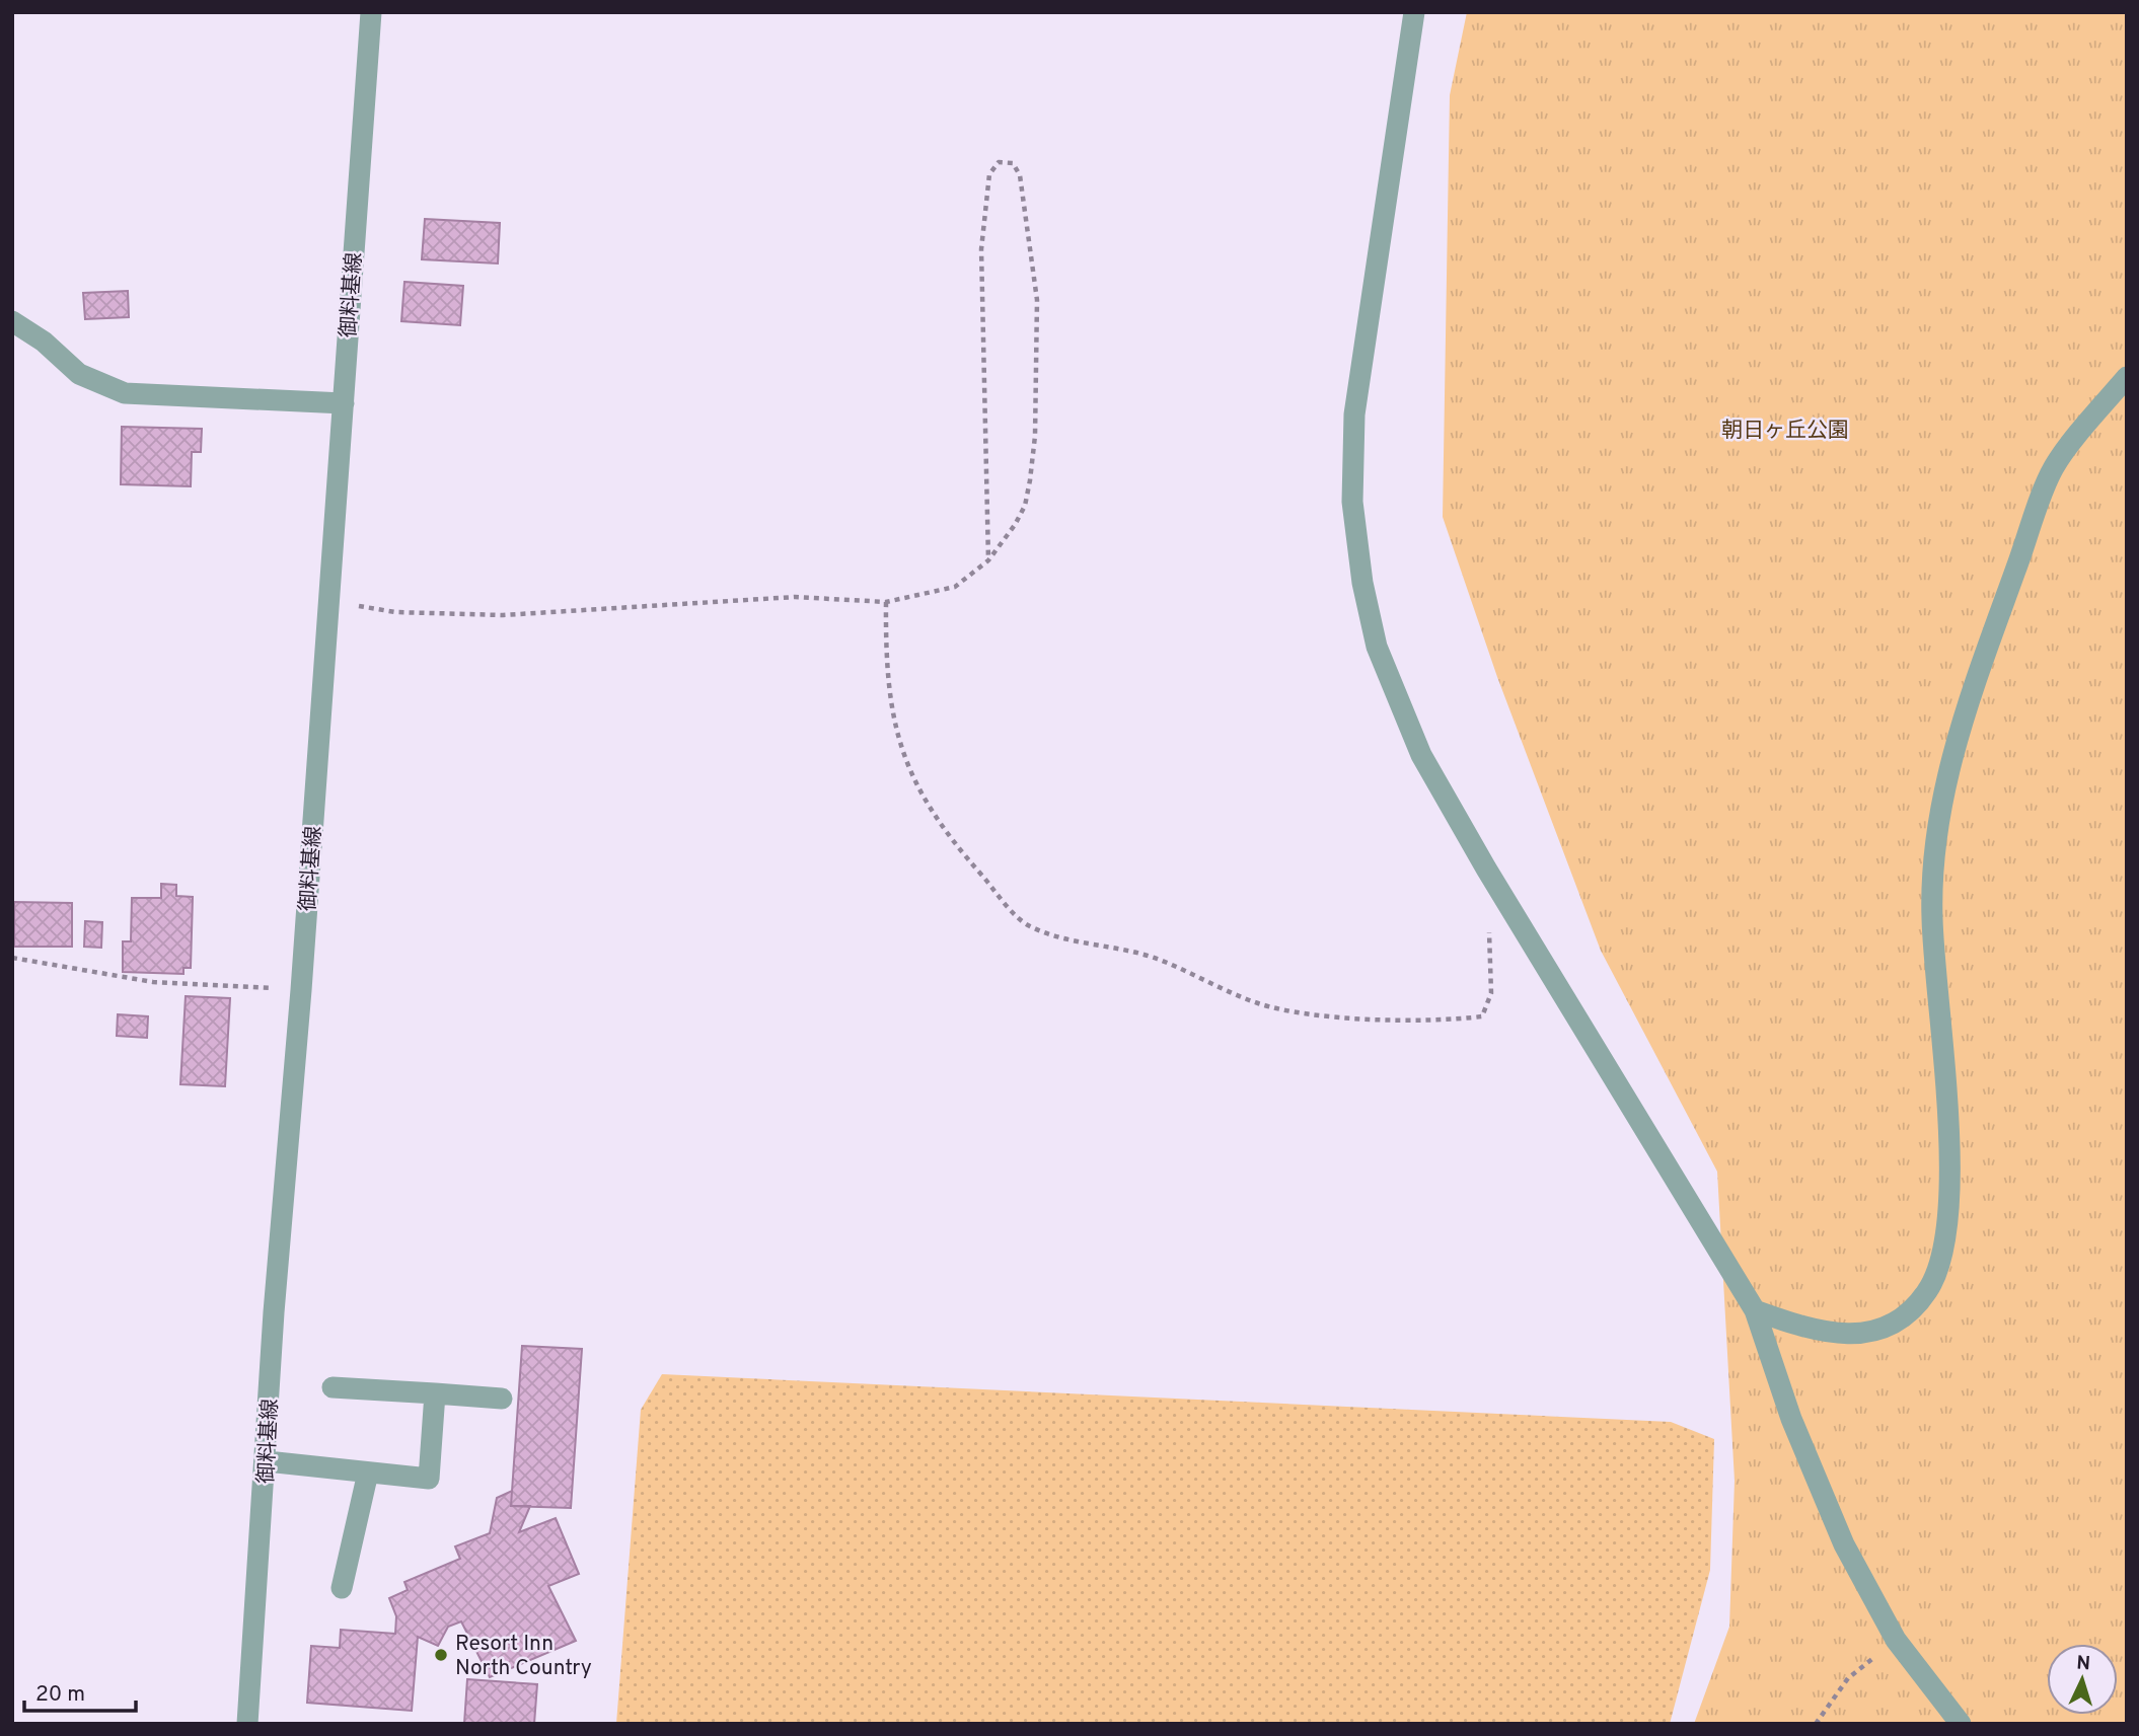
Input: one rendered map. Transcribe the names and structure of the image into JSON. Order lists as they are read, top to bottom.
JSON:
{
  "streets": {
    "street": ["御料基線"]
  },
  "parks": ["朝日ヶ丘公園"],
  "places": ["Resort Inn North Country"],
  "scale_bar": "20 m",
  "north": "top"
}
